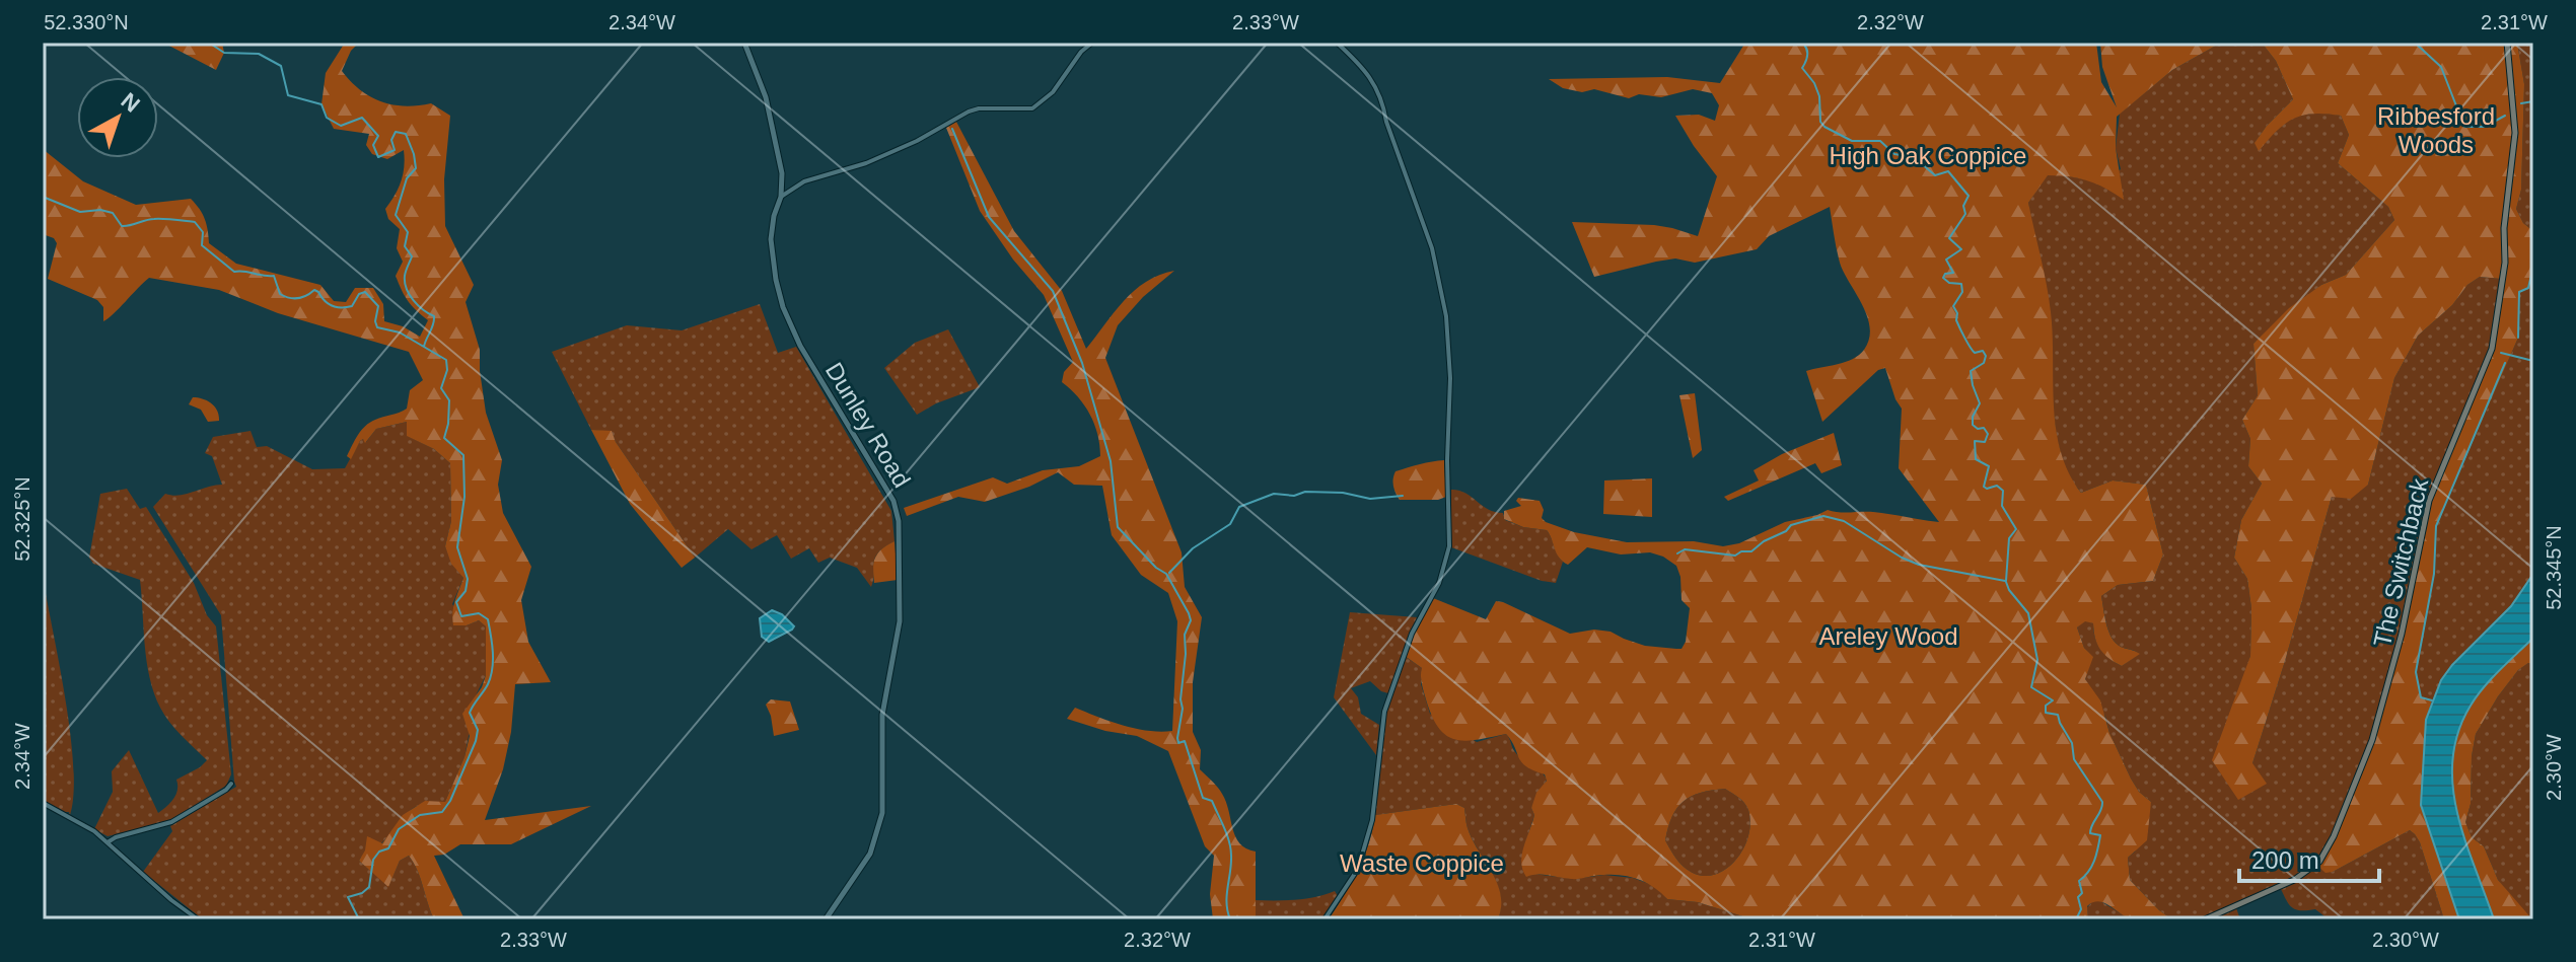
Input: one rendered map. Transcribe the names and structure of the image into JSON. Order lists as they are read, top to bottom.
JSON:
{
  "streets": {
    "main road": ["The Switchback"],
    "street": ["Dunley Road"]
  },
  "parks": [
    "Ribbesford Woods",
    "High Oak Coppice",
    "Areley Wood",
    "Waste Coppice"
  ],
  "scale_bar": "200 m",
  "north": "top right",
  "coordinates": [
    "52.330°N",
    "2.34°W",
    "2.33°W",
    "2.32°W",
    "2.31°W",
    "52.325°N",
    "52.345°N",
    "2.30°W"
  ]
}
